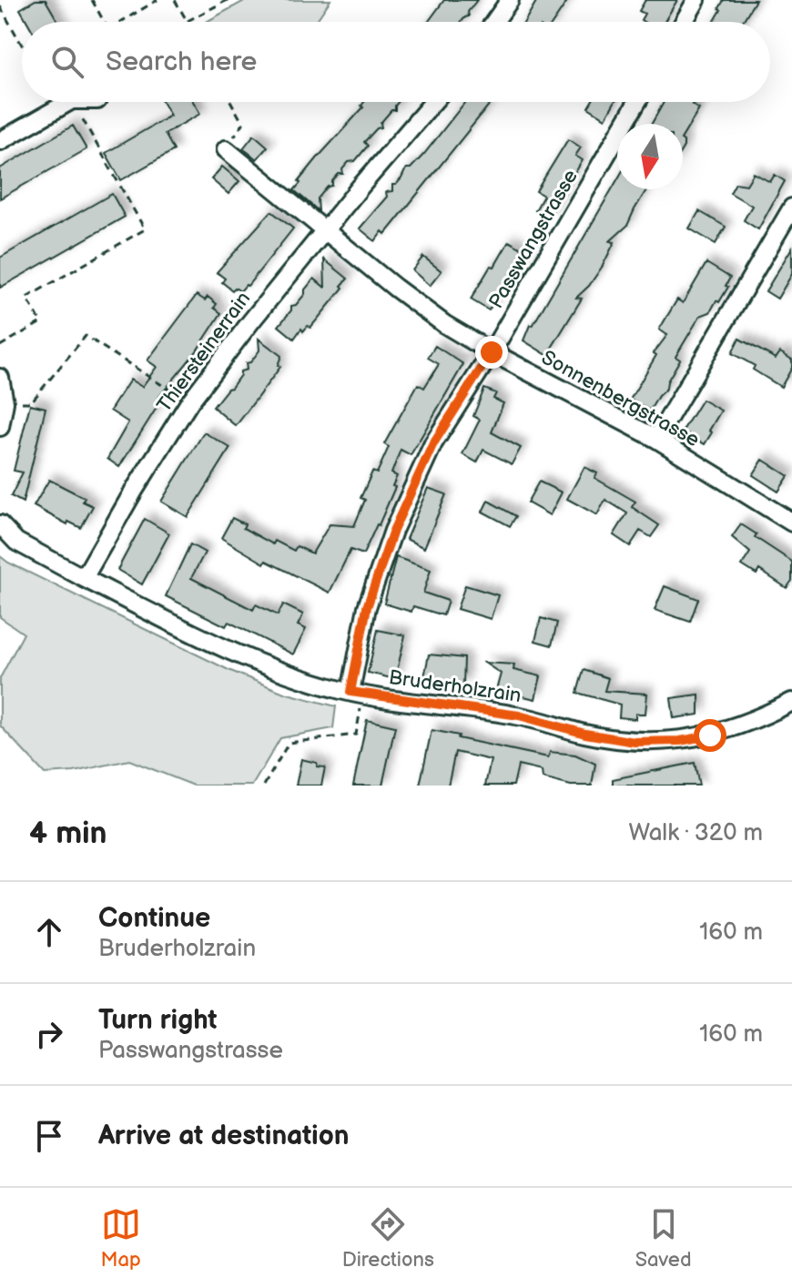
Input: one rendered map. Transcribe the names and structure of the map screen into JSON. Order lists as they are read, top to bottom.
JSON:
{
  "streets": {
    "street": [
      "Passwangstrasse",
      "Thiersteinerrain",
      "Sonnenbergstrasse",
      "Bruderholzrain"
    ]
  },
  "crossings": [
    ["Passwangstrasse", "Sonnenbergstrasse"],
    ["Passwangstrasse", "Bruderholzrain"],
    ["Thiersteinerrain", "Sonnenbergstrasse"],
    ["Thiersteinerrain", "Bruderholzrain"]
  ],
  "north": "bottom",
  "page": {
    "search": "Search here",
    "heading": ["4 min", "Walk · 320 m"],
    "list": [
      ["Continue", "Bruderholzrain", "160 m"],
      ["Turn right", "Passwangstrasse", "160 m"],
      "Arrive at destination"
    ],
    "nav": ["Map", "Directions", "Saved"]
  }
}
